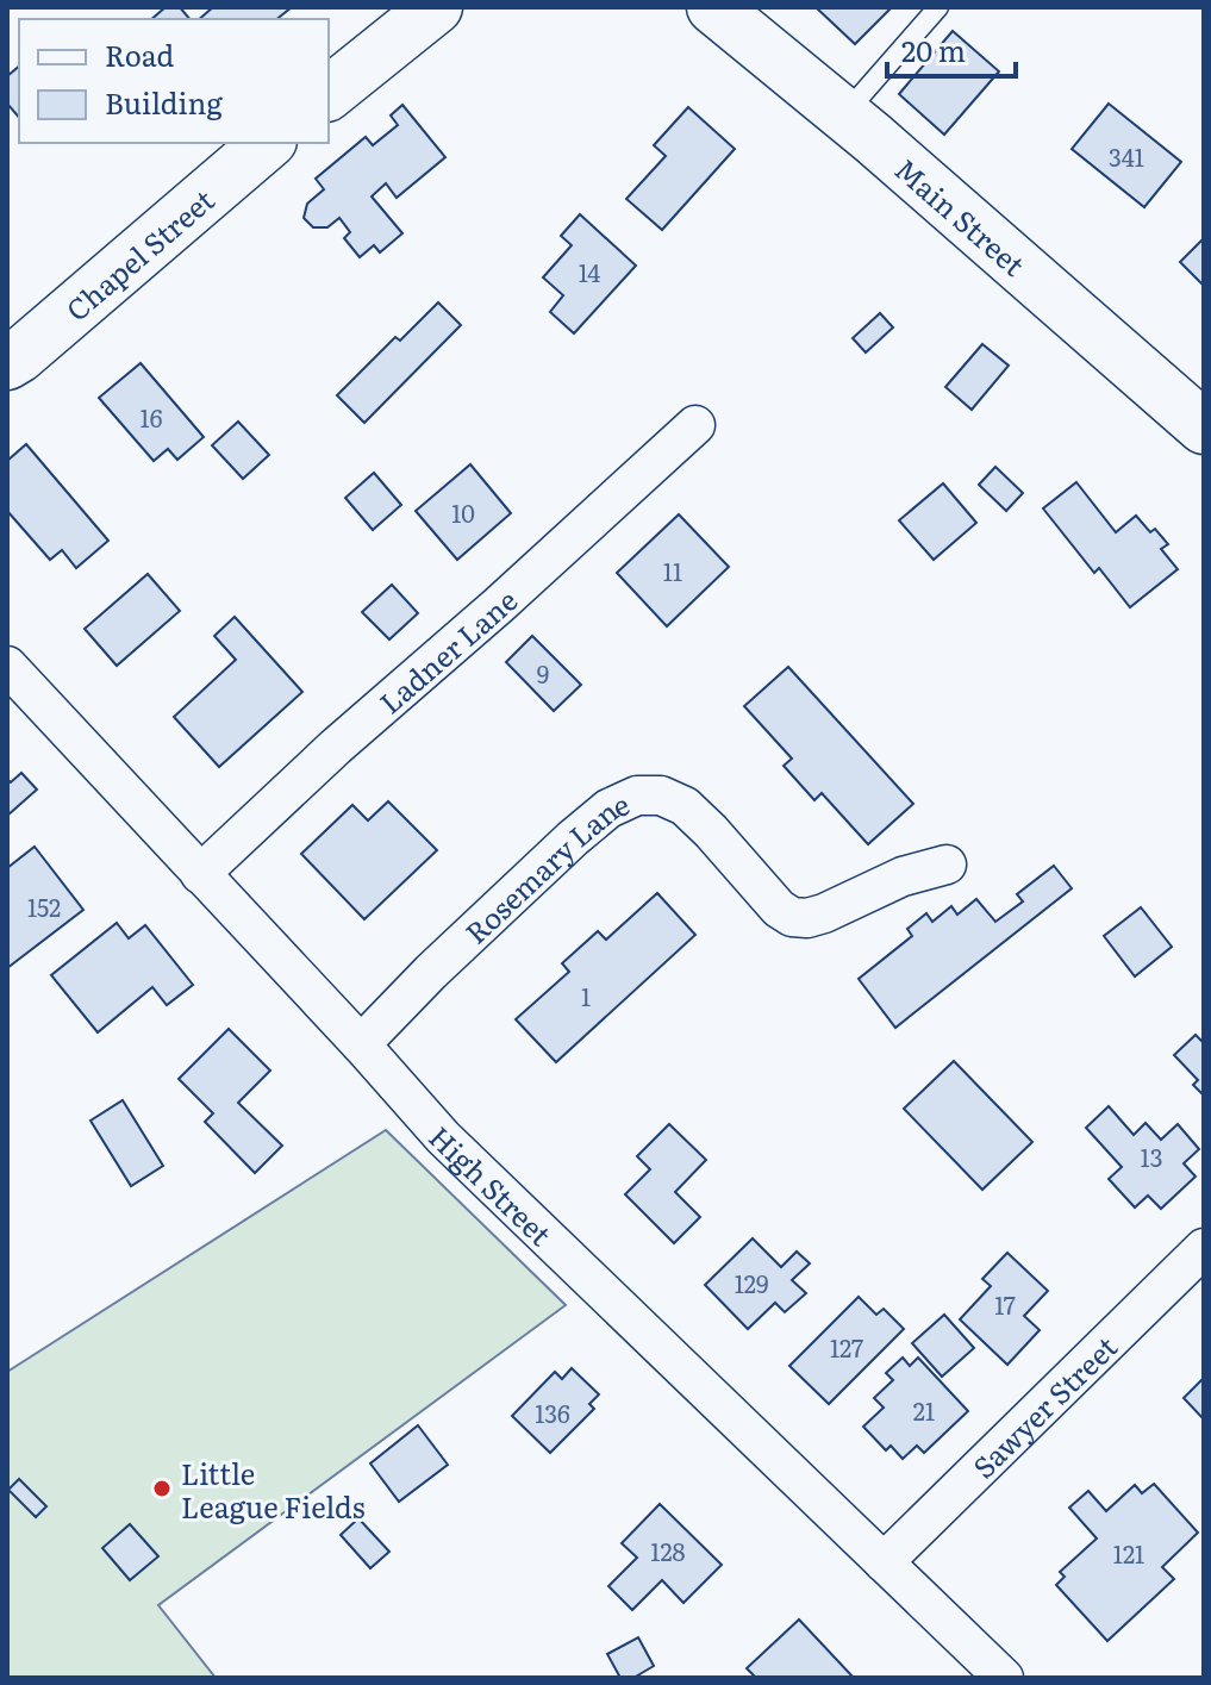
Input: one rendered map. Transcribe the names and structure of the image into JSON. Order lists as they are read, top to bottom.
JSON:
{
  "streets": {
    "main road": ["Main Street", "Chapel Street"],
    "street": [
      "Ladner Lane",
      "Rosemary Lane",
      "High Street",
      "Sawyer Street"
    ]
  },
  "crossings": [
    ["Ladner Lane", "High Street"],
    ["Rosemary Lane", "High Street"],
    ["High Street", "Sawyer Street"]
  ],
  "places": ["Little League Fields"],
  "house_numbers": [
    "341",
    "14",
    "16",
    "10",
    "11",
    "9",
    "152",
    "1",
    "13",
    "129",
    "17",
    "127",
    "21",
    "136",
    "128",
    "121"
  ],
  "legend": ["Road", "Building"],
  "scale_bar": "20 m"
}
